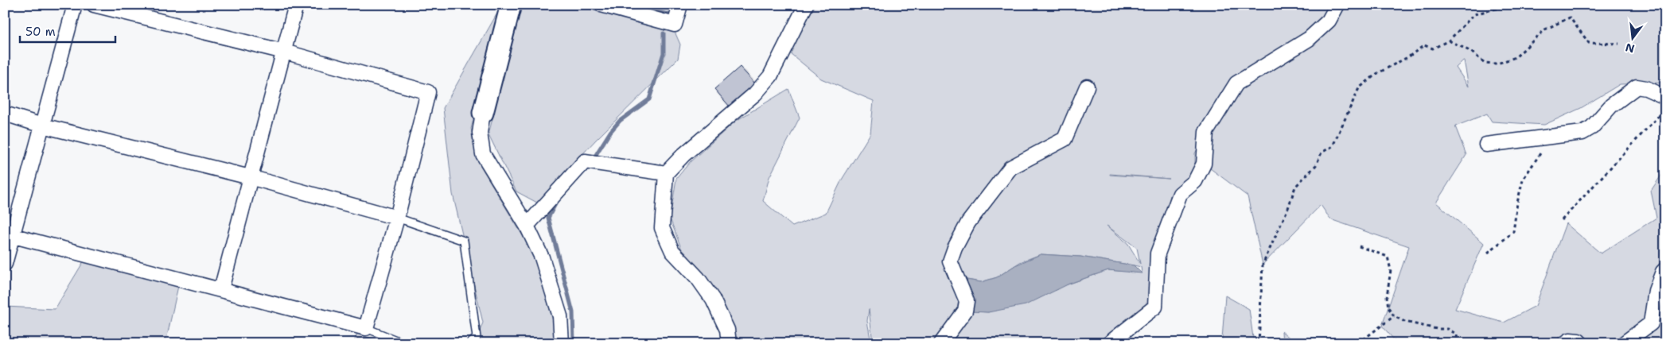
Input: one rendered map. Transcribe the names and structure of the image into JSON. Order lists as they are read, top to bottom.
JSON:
{
  "scale_bar": "50 m",
  "north": "bottom"
}
